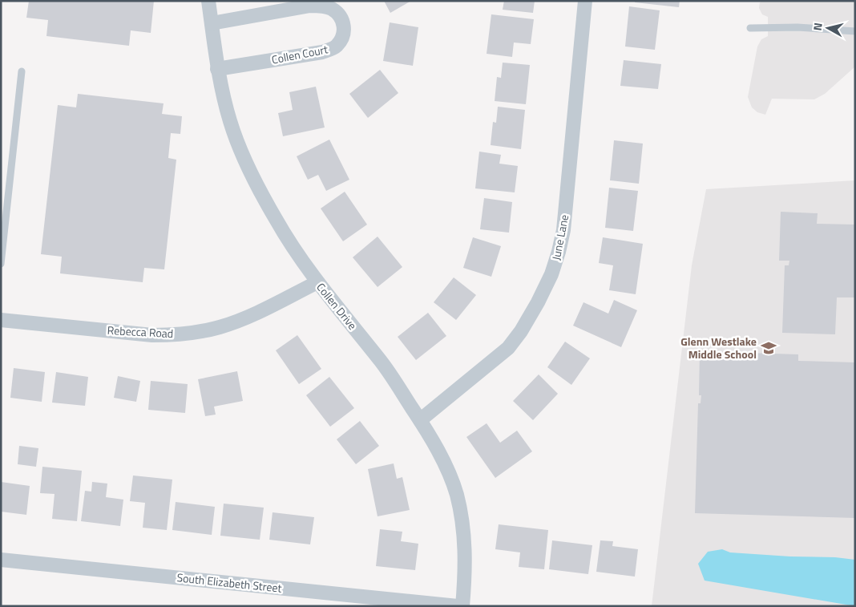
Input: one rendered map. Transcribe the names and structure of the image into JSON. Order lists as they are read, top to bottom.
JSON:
{
  "streets": {
    "street": [
      "Collen Court",
      "June Lane",
      "Collen Drive",
      "Rebecca Road",
      "South Elizabeth Street"
    ]
  },
  "crossings": [
    ["Collen Court", "Collen Drive"],
    ["June Lane", "Collen Drive"],
    ["Collen Drive", "Rebecca Road"]
  ],
  "places": {
    "school or university": ["Glenn Westlake Middle School"]
  },
  "north": "left"
}
